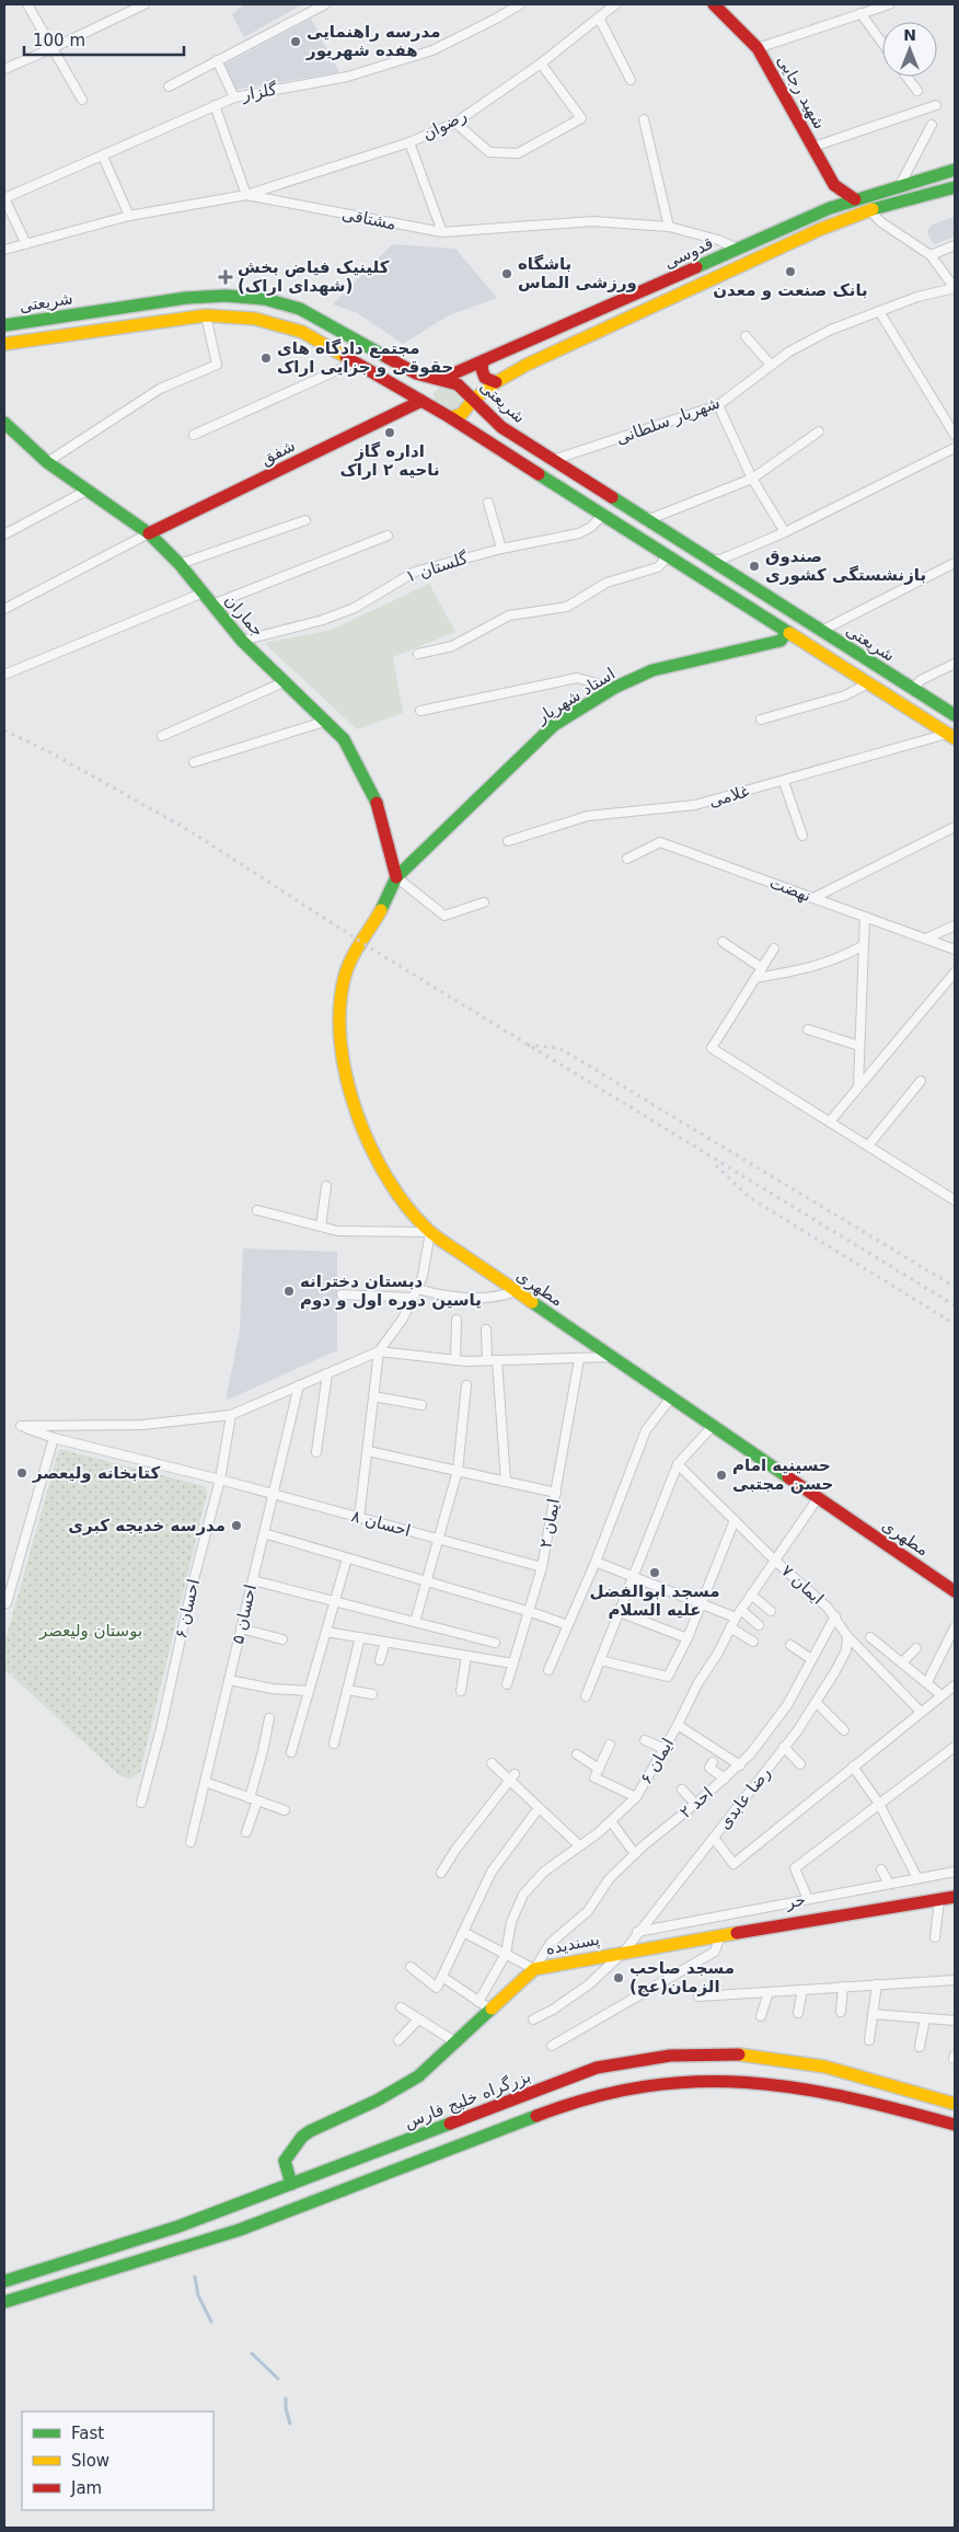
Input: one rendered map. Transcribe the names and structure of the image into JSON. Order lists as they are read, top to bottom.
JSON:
{
  "streets": {
    "main road": [
      "شهید رجایی",
      "قدوسی",
      "شریعتی",
      "شفق",
      "جماران",
      "استاد شهریار",
      "مطهری",
      "پسندیده",
      "بزرگراه خلیج فارس"
    ],
    "street": [
      "گلزار",
      "رضوان",
      "مشتاقی",
      "شهریار سلطانی",
      "گلستان ۱",
      "غلامی",
      "نهضت",
      "احسان ۸",
      "ایمان ۲",
      "ایمان ۷",
      "احسان ۶",
      "احسان ۵",
      "ایمان ۶",
      "رضا عابدی",
      "احد ۲",
      "حر"
    ]
  },
  "crossings": [
    ["شهید رجایی", "قدوسی"],
    ["رضوان", "مشتاقی"],
    ["مشتاقی", "قدوسی"],
    ["قدوسی", "شریعتی"],
    ["شریعتی", "شهریار سلطانی"],
    ["شفق", "جماران"],
    ["گلستان ۱", "جماران"],
    ["جماران", "استاد شهریار"],
    ["جماران", "مطهری"],
    ["استاد شهریار", "مطهری"],
    ["مطهری", "ایمان ۶"],
    ["احسان ۸", "ایمان ۲"],
    ["احسان ۸", "احسان ۶"],
    ["احسان ۸", "احسان ۵"],
    ["ایمان ۷", "ایمان ۶"],
    ["ایمان ۷", "رضا عابدی"],
    ["ایمان ۷", "احد ۲"],
    ["ایمان ۶", "پسندیده"],
    ["رضا عابدی", "حر"],
    ["رضا عابدی", "پسندیده"],
    ["احد ۲", "پسندیده"],
    ["پسندیده", "بزرگراه خلیج فارس"]
  ],
  "parks": ["بوستان ولیعصر"],
  "places": {
    "other": [
      "مدرسه راهنمایی هفده شهریور",
      "بانک صنعت و معدن",
      "باشگاه ورزشی الماس",
      "مجتمع دادگاه های حقوقی و جزایی اراک",
      "اداره گاز ناحیه ۲ اراک",
      "صندوق بازنشستگی کشوری",
      "دبستان دخترانه یاسین دوره اول و دوم",
      "کتابخانه ولیعصر",
      "حسینیه امام حسن مجتبی",
      "مدرسه خدیجه کبری",
      "مسجد ابوالفضل علیه السلام",
      "مسجد صاحب الزمان(عج)"
    ],
    "health": ["کلینیک فیاض بخش (شهدای اراک)"]
  },
  "legend": ["Fast", "Slow", "Jam"],
  "scale_bar": "100 m",
  "north": "top"
}
